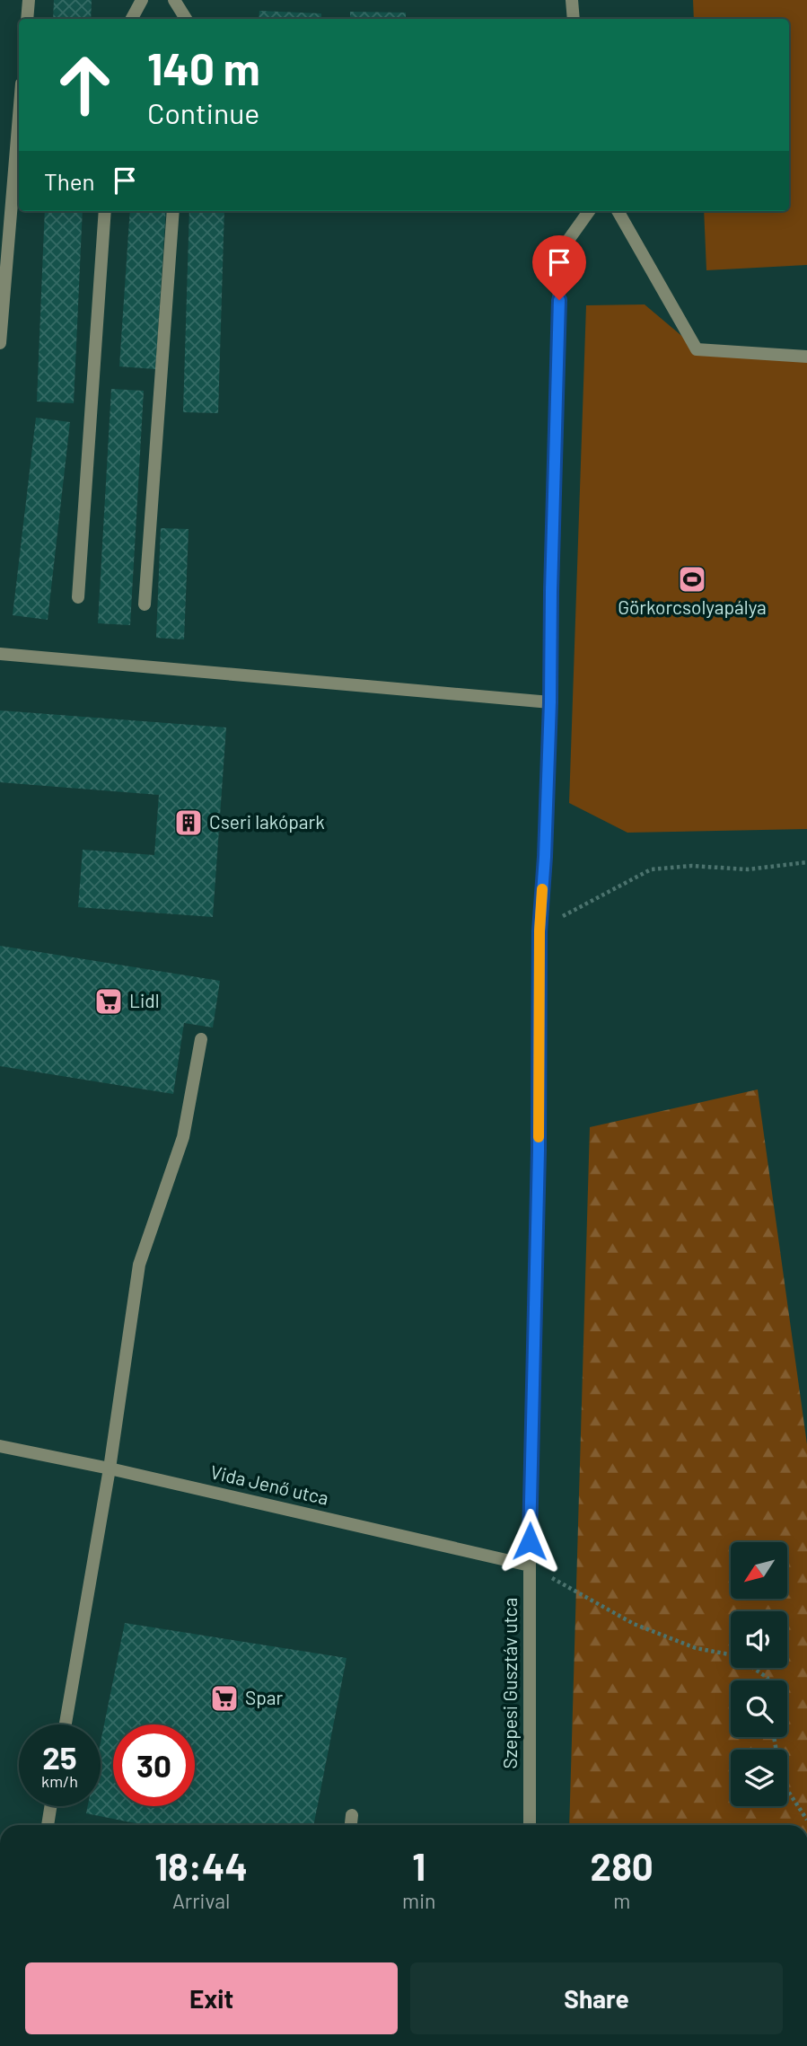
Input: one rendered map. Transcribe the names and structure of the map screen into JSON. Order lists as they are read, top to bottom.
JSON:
{
  "streets": {
    "street": ["Vida Jenő utca", "Szepesi Gusztáv utca"]
  },
  "crossings": [
    ["Vida Jenő utca", "Szepesi Gusztáv utca"]
  ],
  "places": {
    "sports": ["Görkorcsolyapálya"],
    "building": ["Cseri lakópark"],
    "supermarket": ["Lidl", "Spar"]
  },
  "north": "bottom left",
  "page": {
    "turn": ["140 m", "Continue"],
    "then": "Then",
    "speed": "25 km/h",
    "limit": "30",
    "eta": [
      "18:44",
      "Arrival",
      "1",
      "min",
      "280",
      "m"
    ],
    "buttons": ["Exit", "Share"]
  }
}
